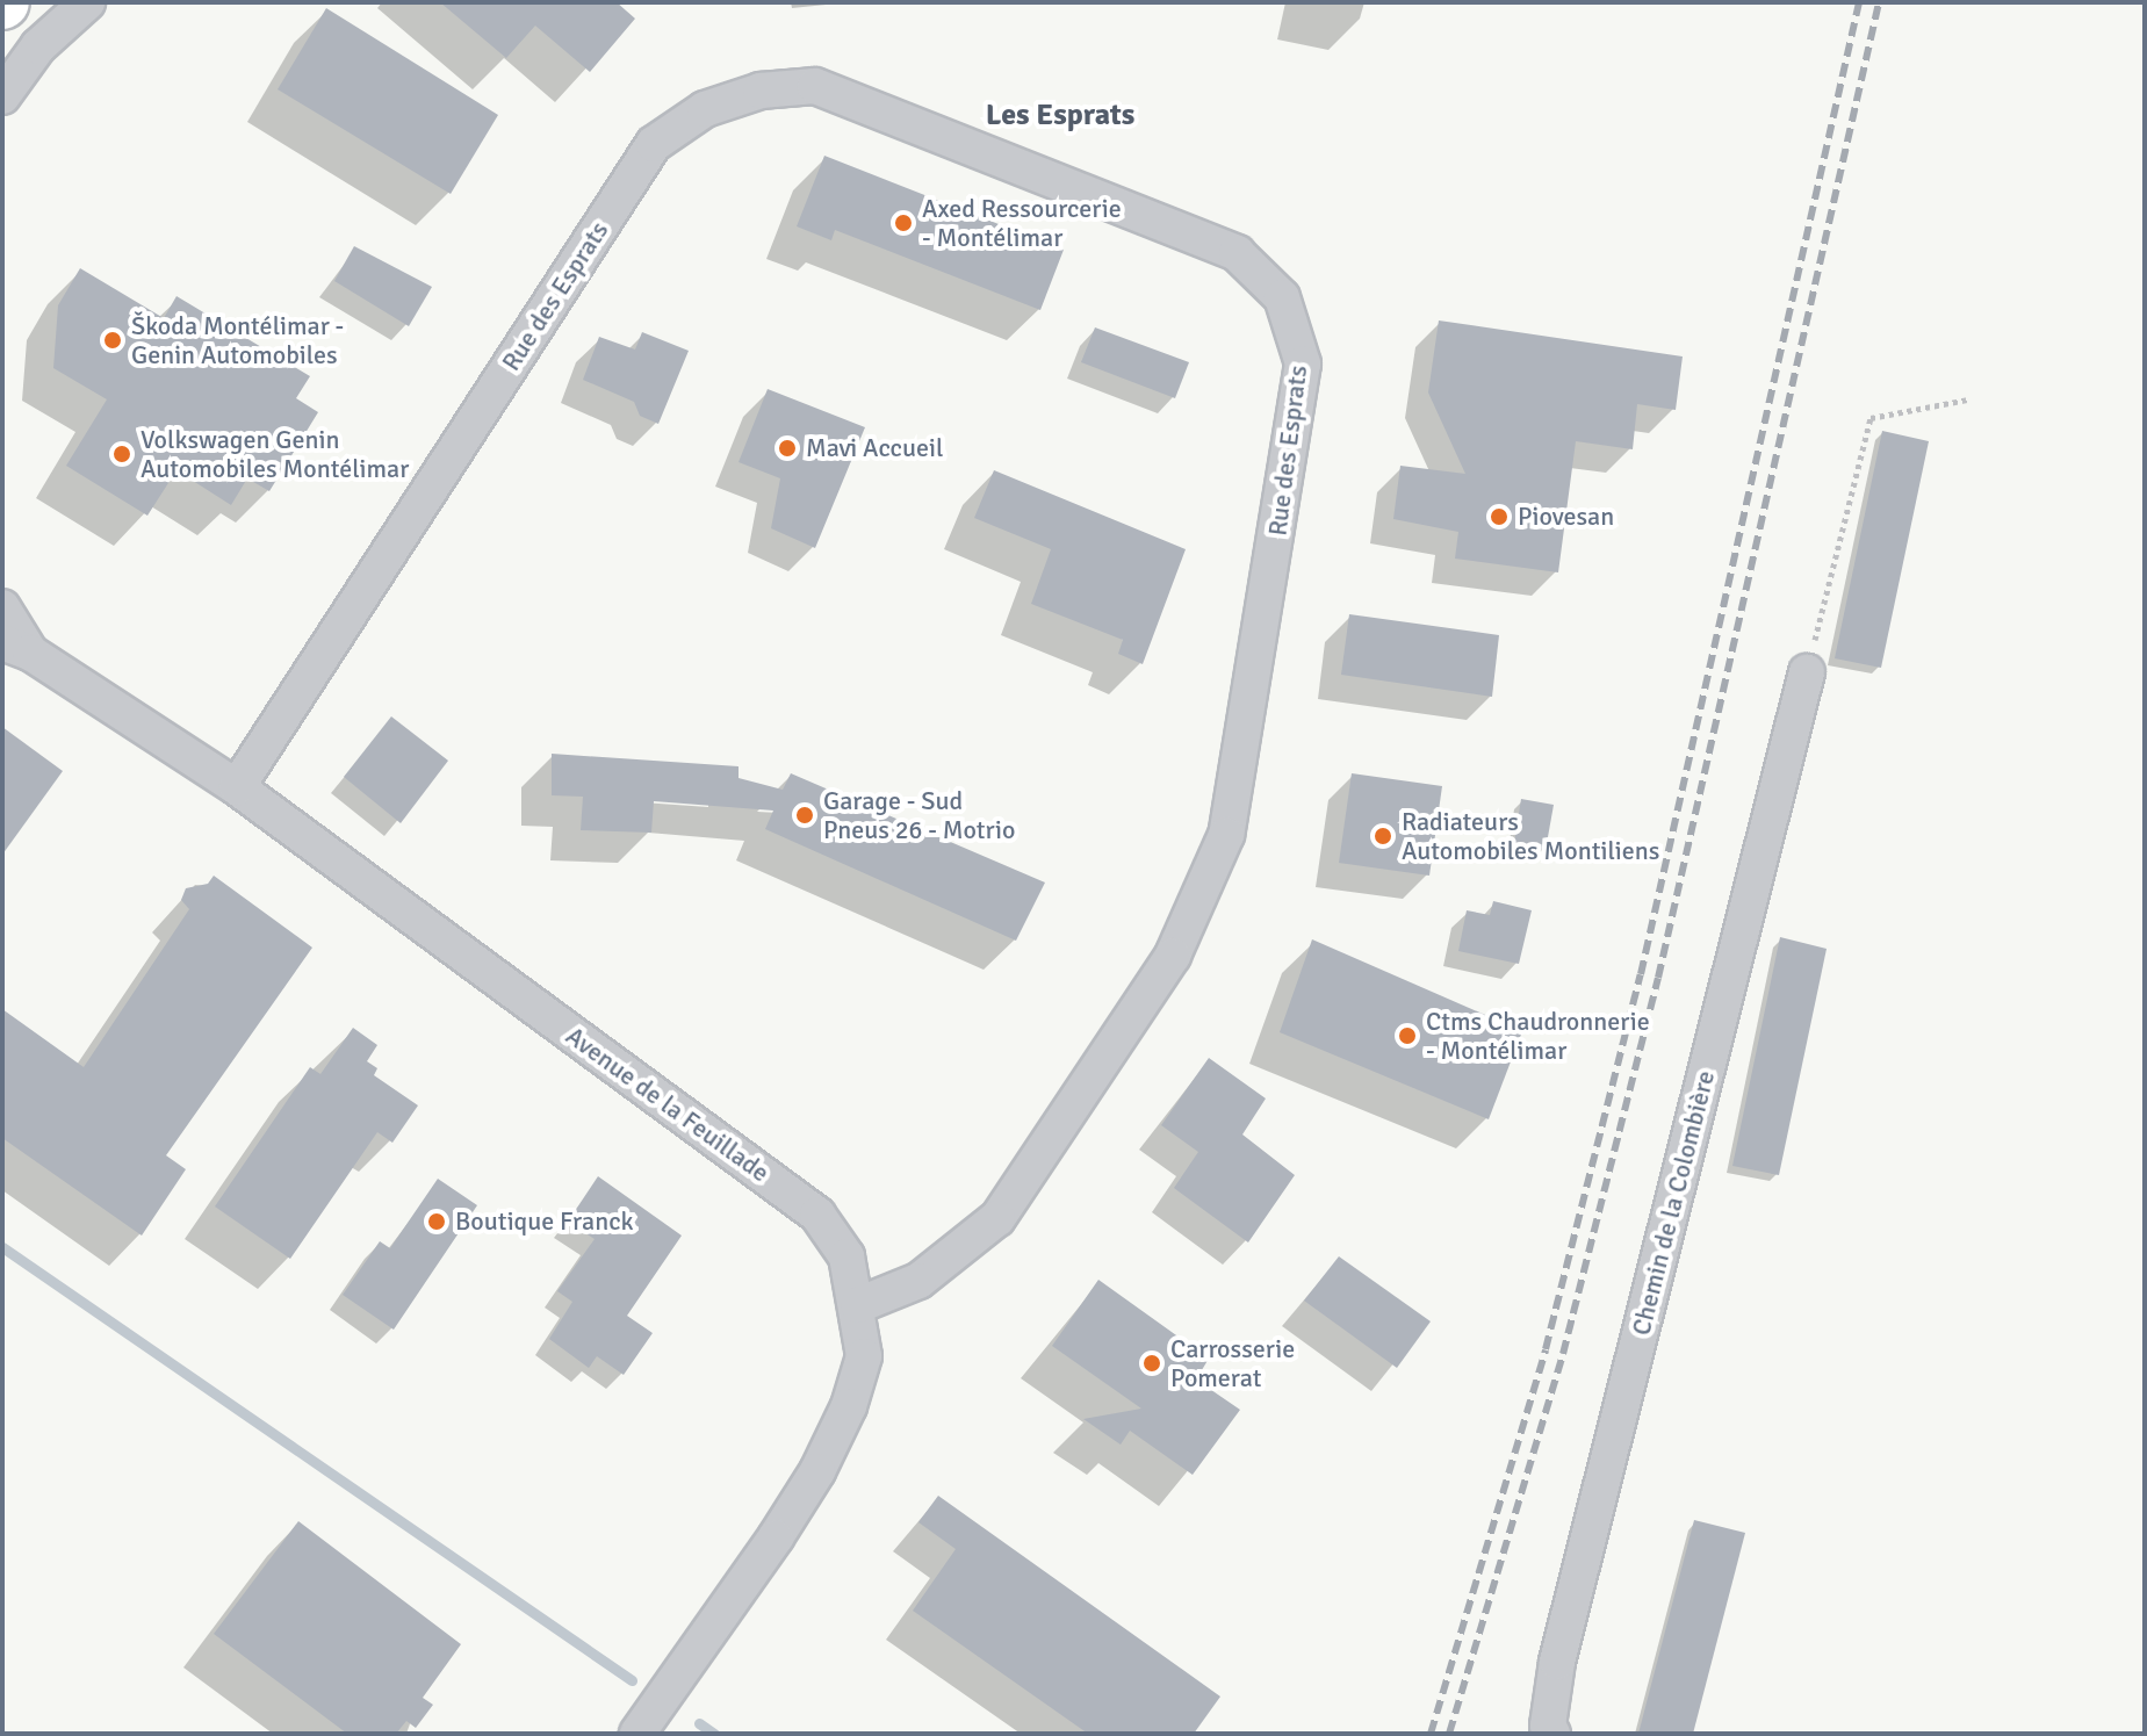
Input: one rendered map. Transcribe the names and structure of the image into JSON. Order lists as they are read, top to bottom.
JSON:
{
  "streets": {
    "street": ["Rue des Esprats", "Avenue de la Feuillade", "Chemin de la Colombière"]
  },
  "crossings": [
    ["Rue des Esprats", "Avenue de la Feuillade"]
  ],
  "districts": ["Les Esprats"],
  "places": [
    "Axed Ressourcerie - Montélimar",
    "Škoda Montélimar - Genin Automobiles",
    "Mavi Accueil",
    "Volkswagen Genin Automobiles Montélimar",
    "Piovesan",
    "Garage - Sud Pneus 26 - Motrio",
    "Radiateurs Automobiles Montiliens",
    "Ctms Chaudronnerie - Montélimar",
    "Boutique Franck",
    "Carrosserie Pomerat"
  ]
}
